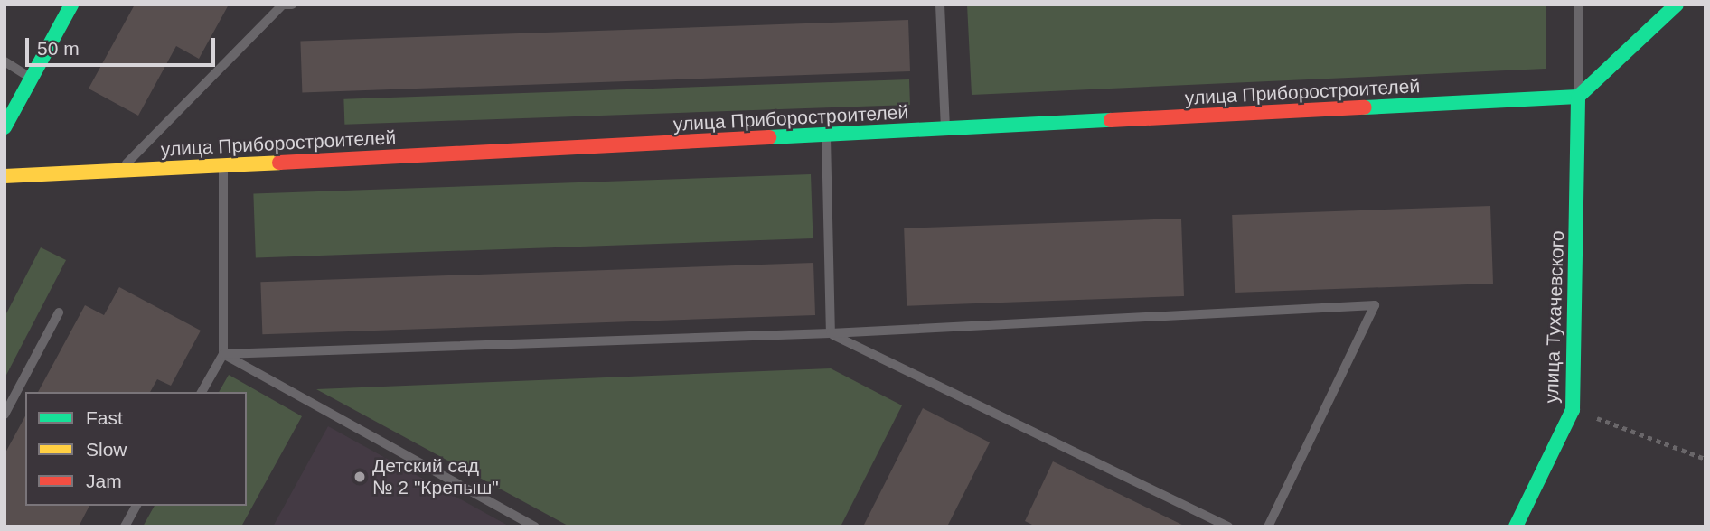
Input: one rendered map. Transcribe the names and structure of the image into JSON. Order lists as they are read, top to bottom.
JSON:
{
  "streets": {
    "street": ["улица Приборостроителей", "улица Тухачевского"]
  },
  "crossings": [
    ["улица Приборостроителей", "улица Тухачевского"]
  ],
  "places": ["Детский сад № 2 \"Крепыш\""],
  "legend": ["Fast", "Slow", "Jam"],
  "scale_bar": "50 m"
}
